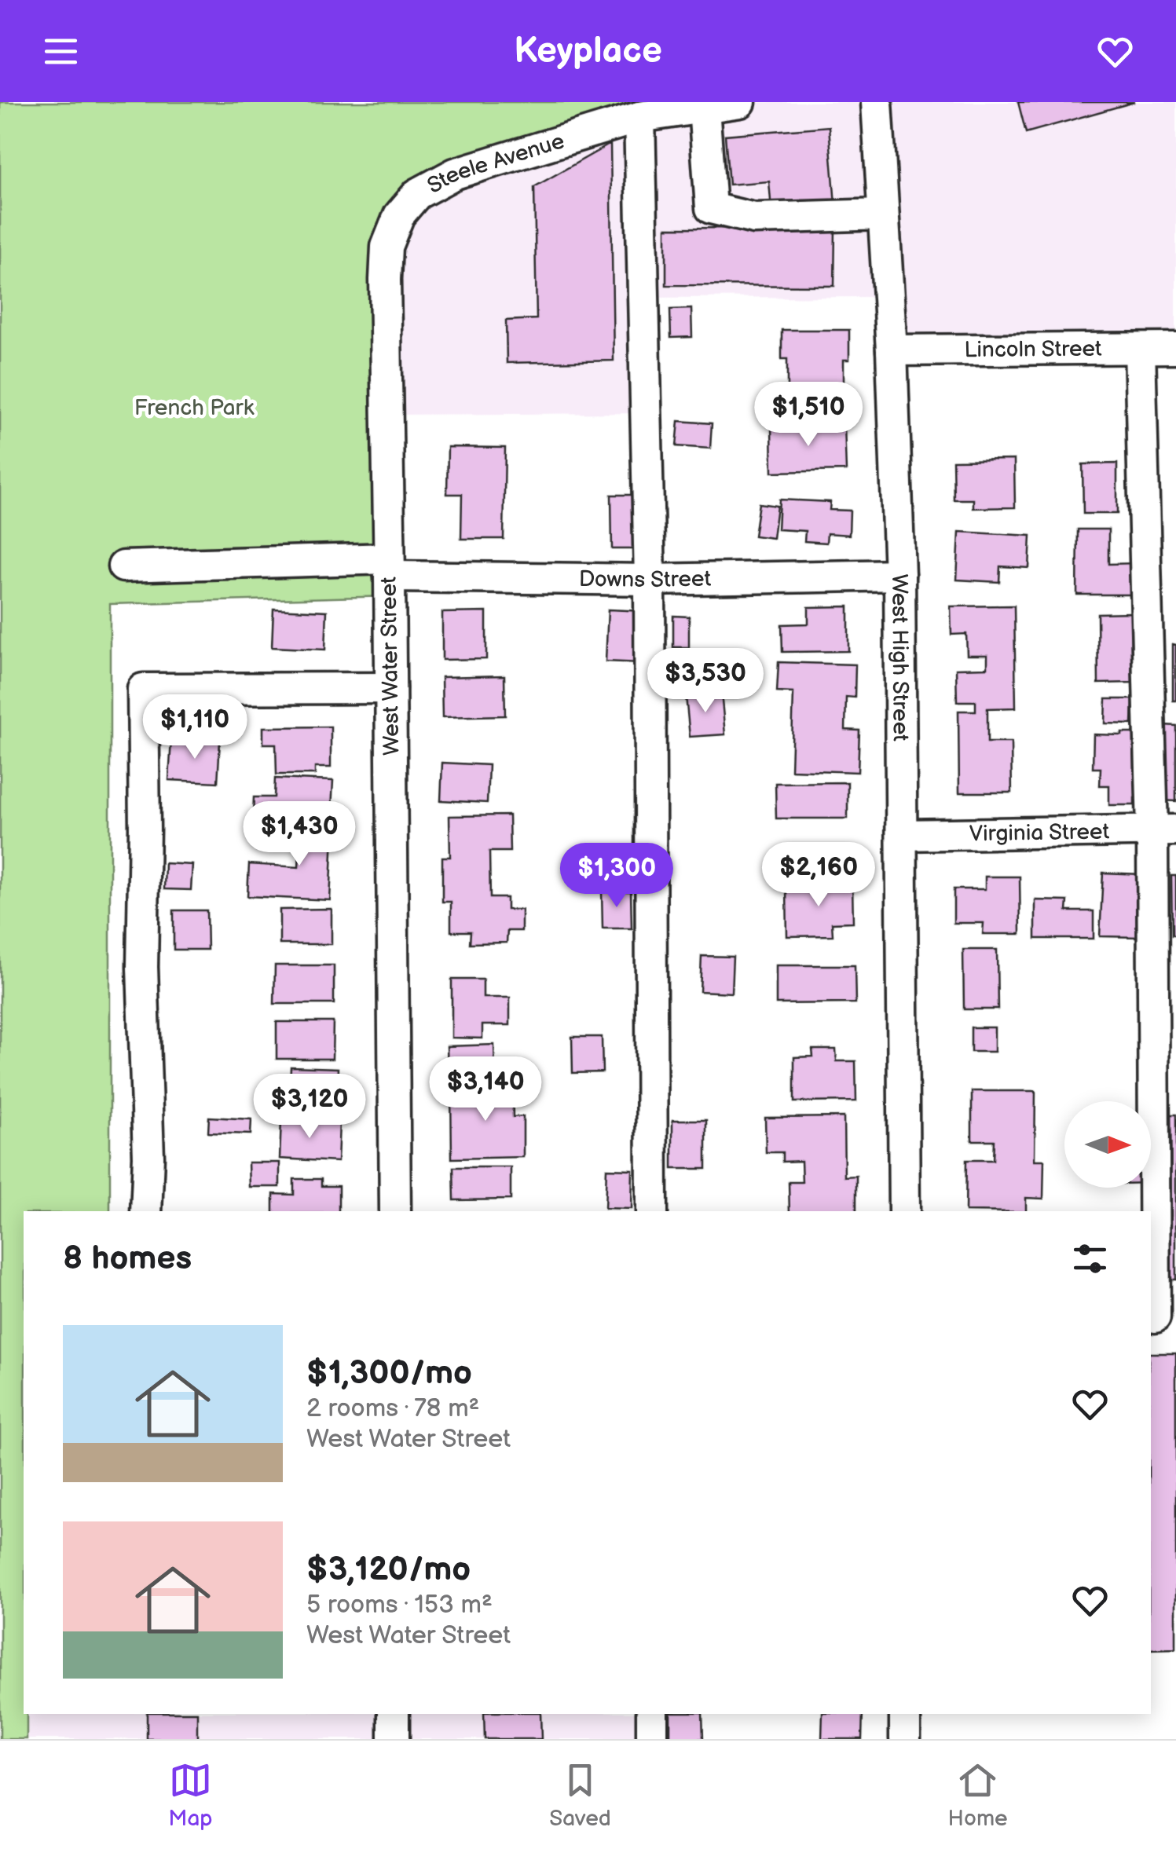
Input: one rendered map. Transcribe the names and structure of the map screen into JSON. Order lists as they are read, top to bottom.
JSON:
{
  "streets": {
    "street": [
      "Steele Avenue",
      "Lincoln Street",
      "Downs Street",
      "West High Street",
      "West Water Street",
      "Virginia Street"
    ]
  },
  "crossings": [
    ["Steele Avenue", "West Water Street"],
    ["Lincoln Street", "West High Street"],
    ["Downs Street", "West High Street"],
    ["Downs Street", "West Water Street"],
    ["West High Street", "Virginia Street"]
  ],
  "parks": ["French Park"],
  "north": "right",
  "page": {
    "header": "Keyplace",
    "price": [
      "$1,510",
      "$3,530",
      "$1,110",
      "$1,430",
      "$2,160",
      "$1,300",
      "$3,140",
      "$3,120"
    ],
    "heading": "8 homes",
    "list": [
      {
        "name": "$1,300/mo",
        "note": "2 rooms · 78 m² · West Water Street"
      },
      {
        "name": "$3,120/mo",
        "note": "5 rooms · 153 m² · West Water Street"
      }
    ],
    "tabs": ["Map", "Saved", "Home"]
  }
}
